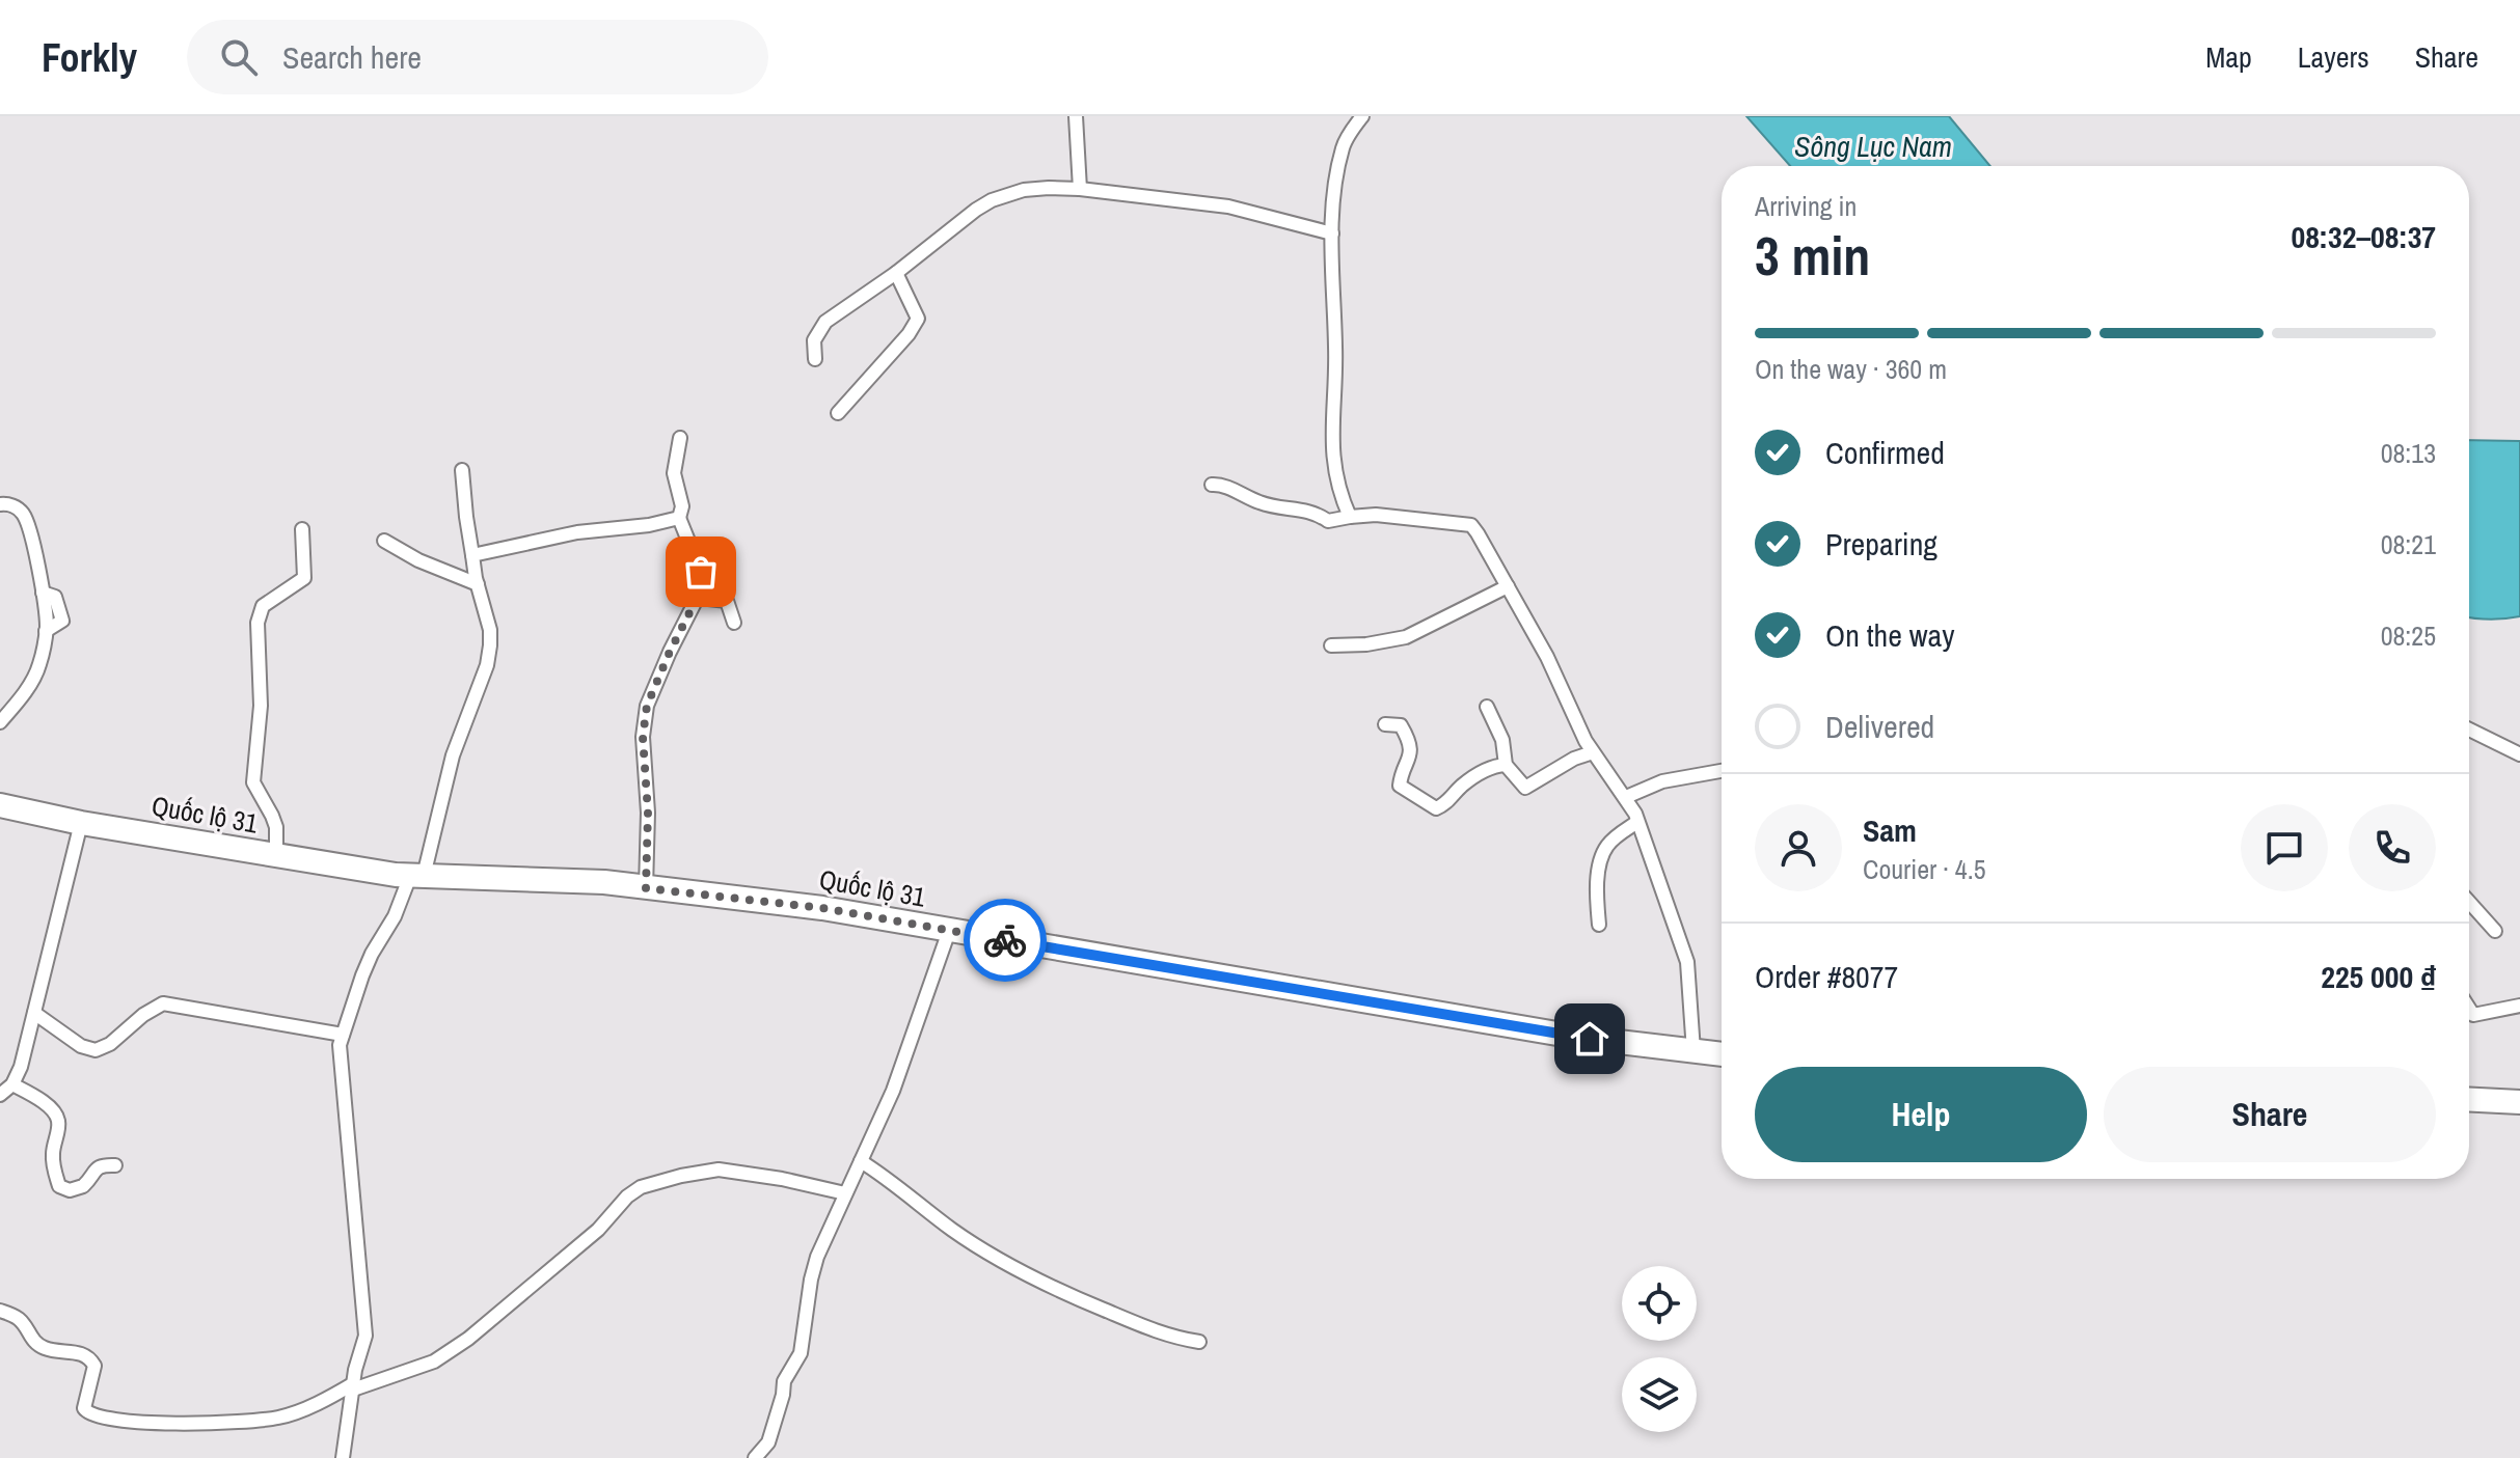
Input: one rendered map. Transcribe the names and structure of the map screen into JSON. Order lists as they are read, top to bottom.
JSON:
{
  "streets": {
    "highway": ["Quốc lộ 31"]
  },
  "water": ["Sông Lục Nam"],
  "page": {
    "header": "Forkly",
    "search": "Search here",
    "nav": ["Map", "Layers", "Share"],
    "heading": ["3 min", "Arriving in", "08:32–08:37"],
    "panel": [
      "Sam",
      "Courier · 4.5",
      "Order #8077",
      "225 000 ₫"
    ],
    "bar": "On the way · 360 m",
    "list": [
      ["Confirmed", "08:13"],
      ["Preparing", "08:21"],
      ["On the way", "08:25"],
      "Delivered"
    ],
    "buttons": ["Help", "Share"]
  }
}
